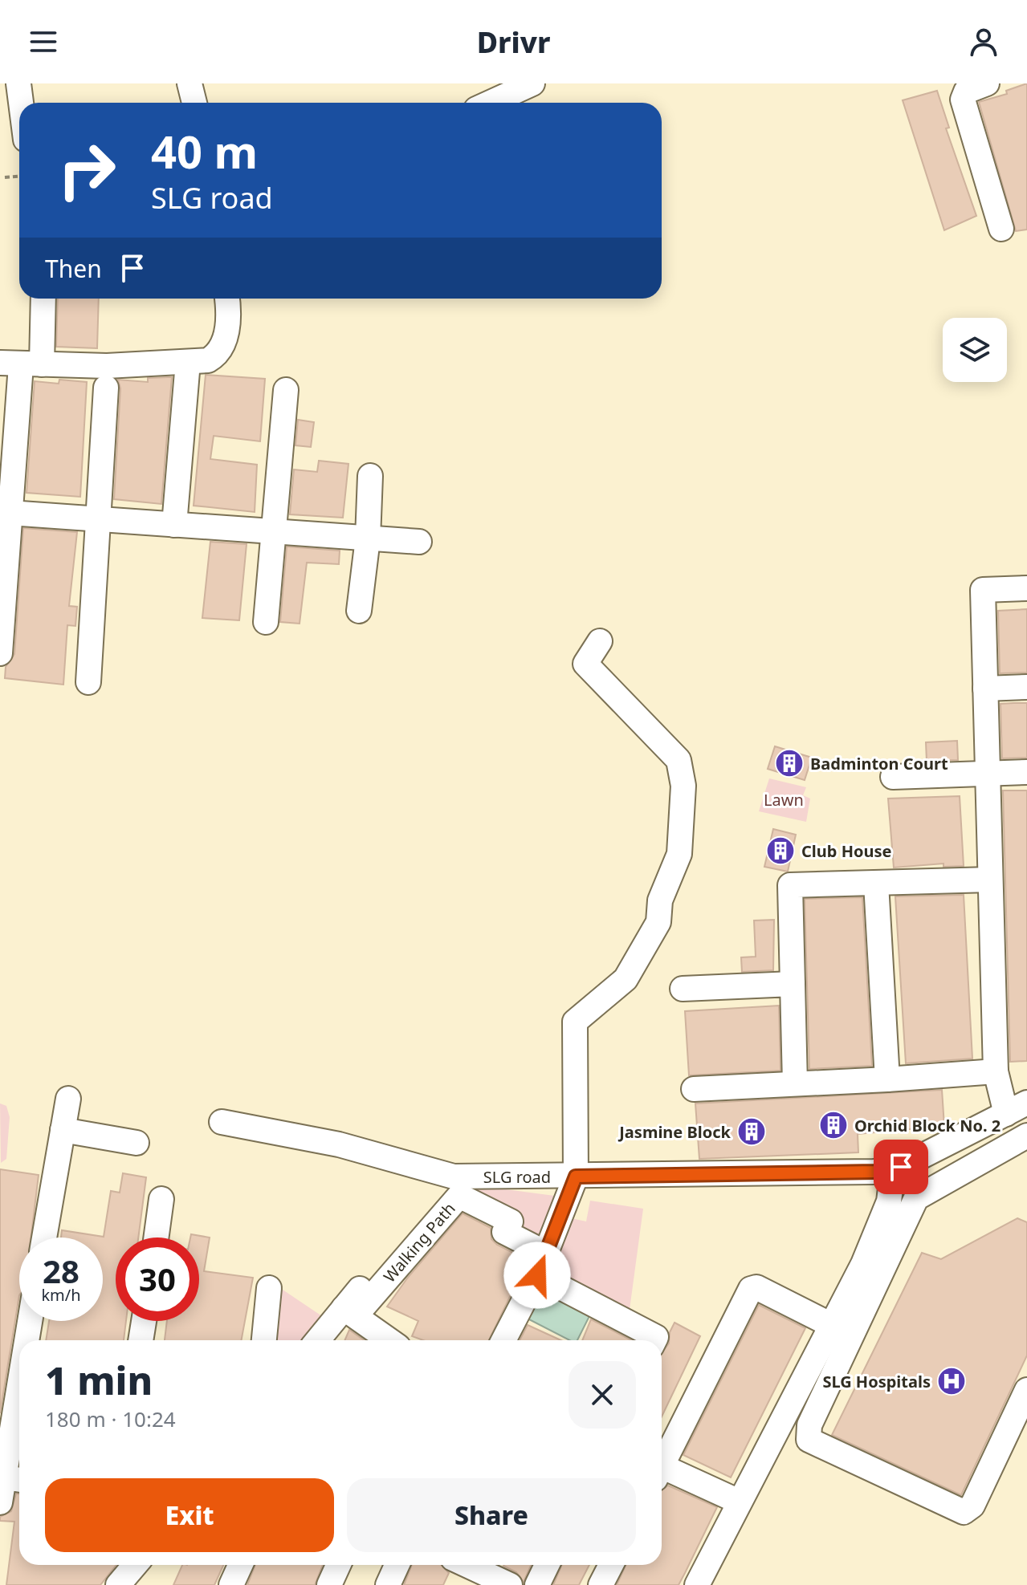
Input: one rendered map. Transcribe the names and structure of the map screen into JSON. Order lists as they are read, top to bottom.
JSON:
{
  "streets": {
    "street": ["SLG road", "Walking Path"]
  },
  "parks": ["Lawn"],
  "places": {
    "building": [
      "Badminton Court",
      "Club House",
      "Orchid Block No. 2",
      "Jasmine Block"
    ],
    "hospital": ["SLG Hospitals"]
  },
  "page": {
    "header": "Drivr",
    "turn": ["40 m", "SLG road"],
    "then": "Then",
    "speed": "28 km/h",
    "limit": "30",
    "heading": ["1 min", "180 m · 10:24"],
    "buttons": ["Exit", "Share"]
  }
}
